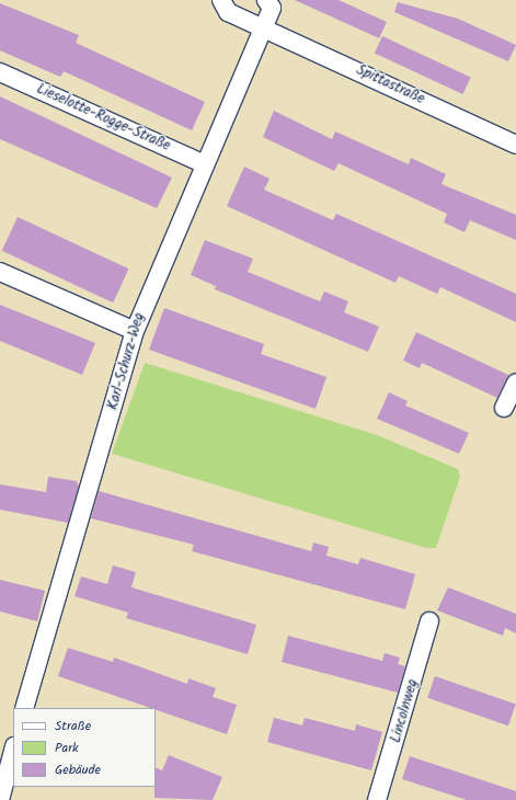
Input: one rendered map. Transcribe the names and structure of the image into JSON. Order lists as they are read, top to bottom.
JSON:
{
  "streets": {
    "street": [
      "Spittastraße",
      "Lieselotte-Rogge-Straße",
      "Karl-Schurz-Weg",
      "Lincolnweg"
    ]
  },
  "crossings": [
    ["Spittastraße", "Karl-Schurz-Weg"],
    ["Lieselotte-Rogge-Straße", "Karl-Schurz-Weg"]
  ],
  "legend": ["Straße", "Park", "Gebäude"]
}
